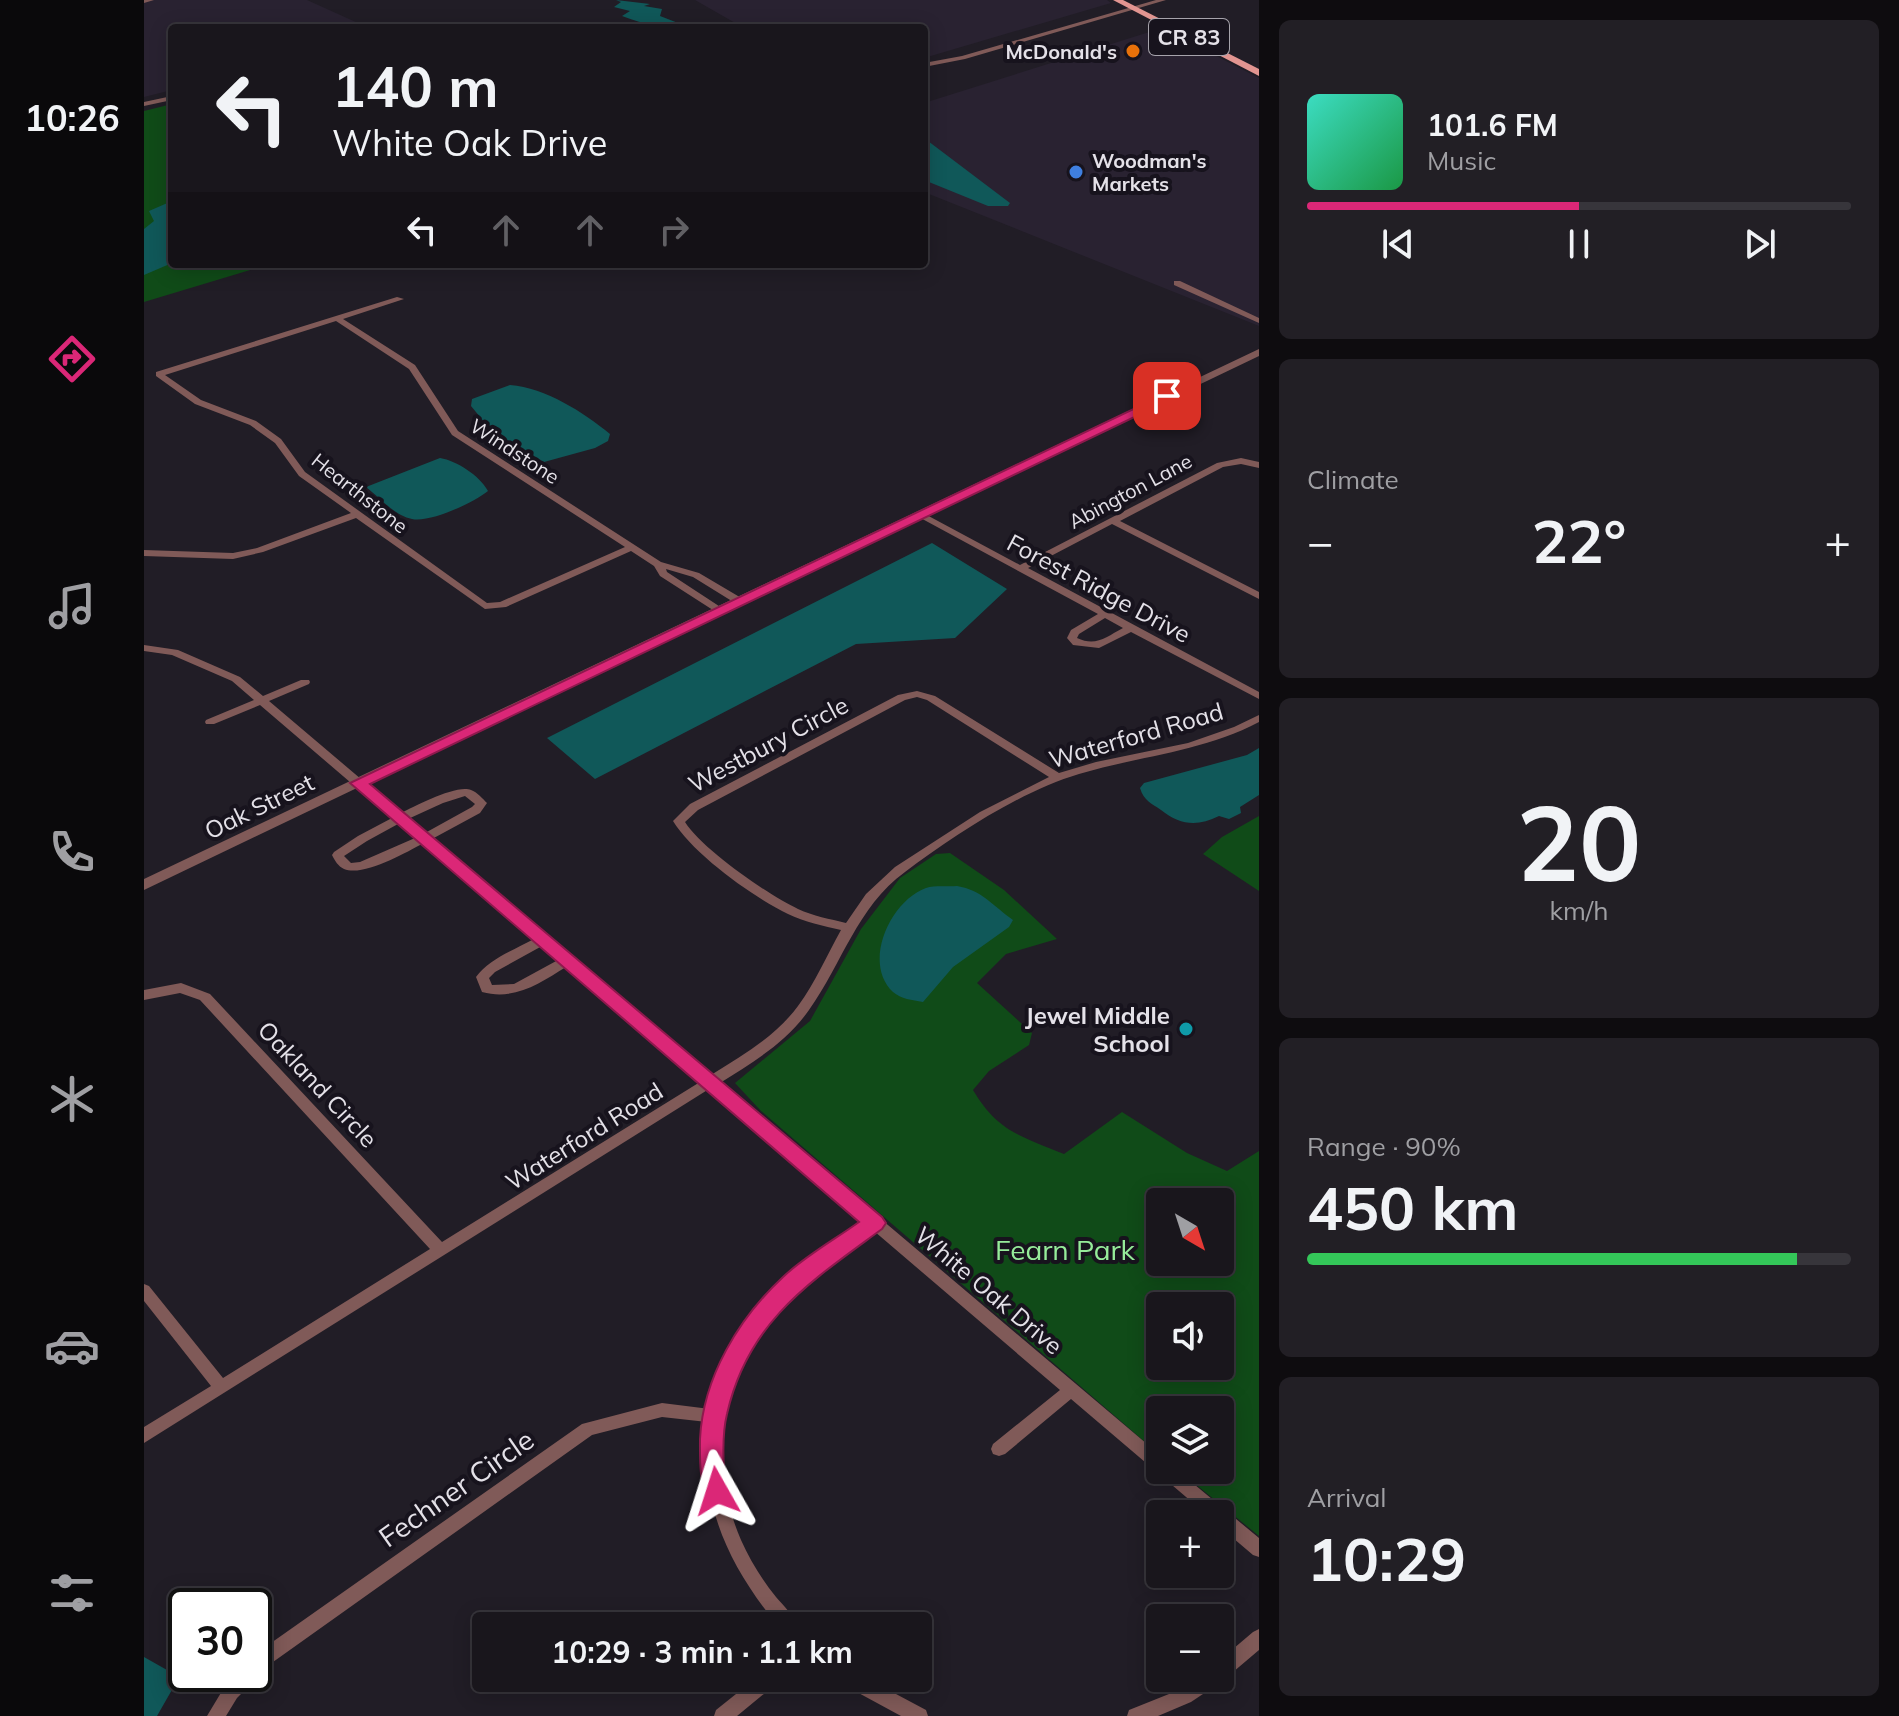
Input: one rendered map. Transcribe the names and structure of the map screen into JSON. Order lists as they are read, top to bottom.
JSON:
{
  "streets": {
    "main road": ["CR 83"],
    "street": [
      "Windstone",
      "Abington Lane",
      "Hearthstone",
      "Forest Ridge Drive",
      "Waterford Road",
      "Westbury Circle",
      "Oak Street",
      "Oakland Circle",
      "White Oak Drive",
      "Fechner Circle"
    ]
  },
  "crossings": [
    ["Windstone", "Hearthstone"],
    ["Windstone", "Oak Street"],
    ["Abington Lane", "Forest Ridge Drive"],
    ["Forest Ridge Drive", "Oak Street"],
    ["Waterford Road", "Westbury Circle"],
    ["Waterford Road", "Oakland Circle"],
    ["Waterford Road", "White Oak Drive"],
    ["Oak Street", "White Oak Drive"]
  ],
  "parks": ["Fearn Park"],
  "places": ["McDonald's", "Woodman's Markets", "Jewel Middle School"],
  "north": "bottom right",
  "page": {
    "tabs": "10:26",
    "turn": ["140 m", "White Oak Drive"],
    "song": ["101.6 FM", "Music"],
    "tile": [
      "Climate",
      ["20", "km/h"],
      ["Range · 90%", "450 km"],
      ["Arrival", "10:29"]
    ],
    "heat": ["−", "22°", "+"],
    "map_buttons": ["+", "−"],
    "limit": "30",
    "trip": "10:29 · 3 min · 1.1 km"
  }
}
